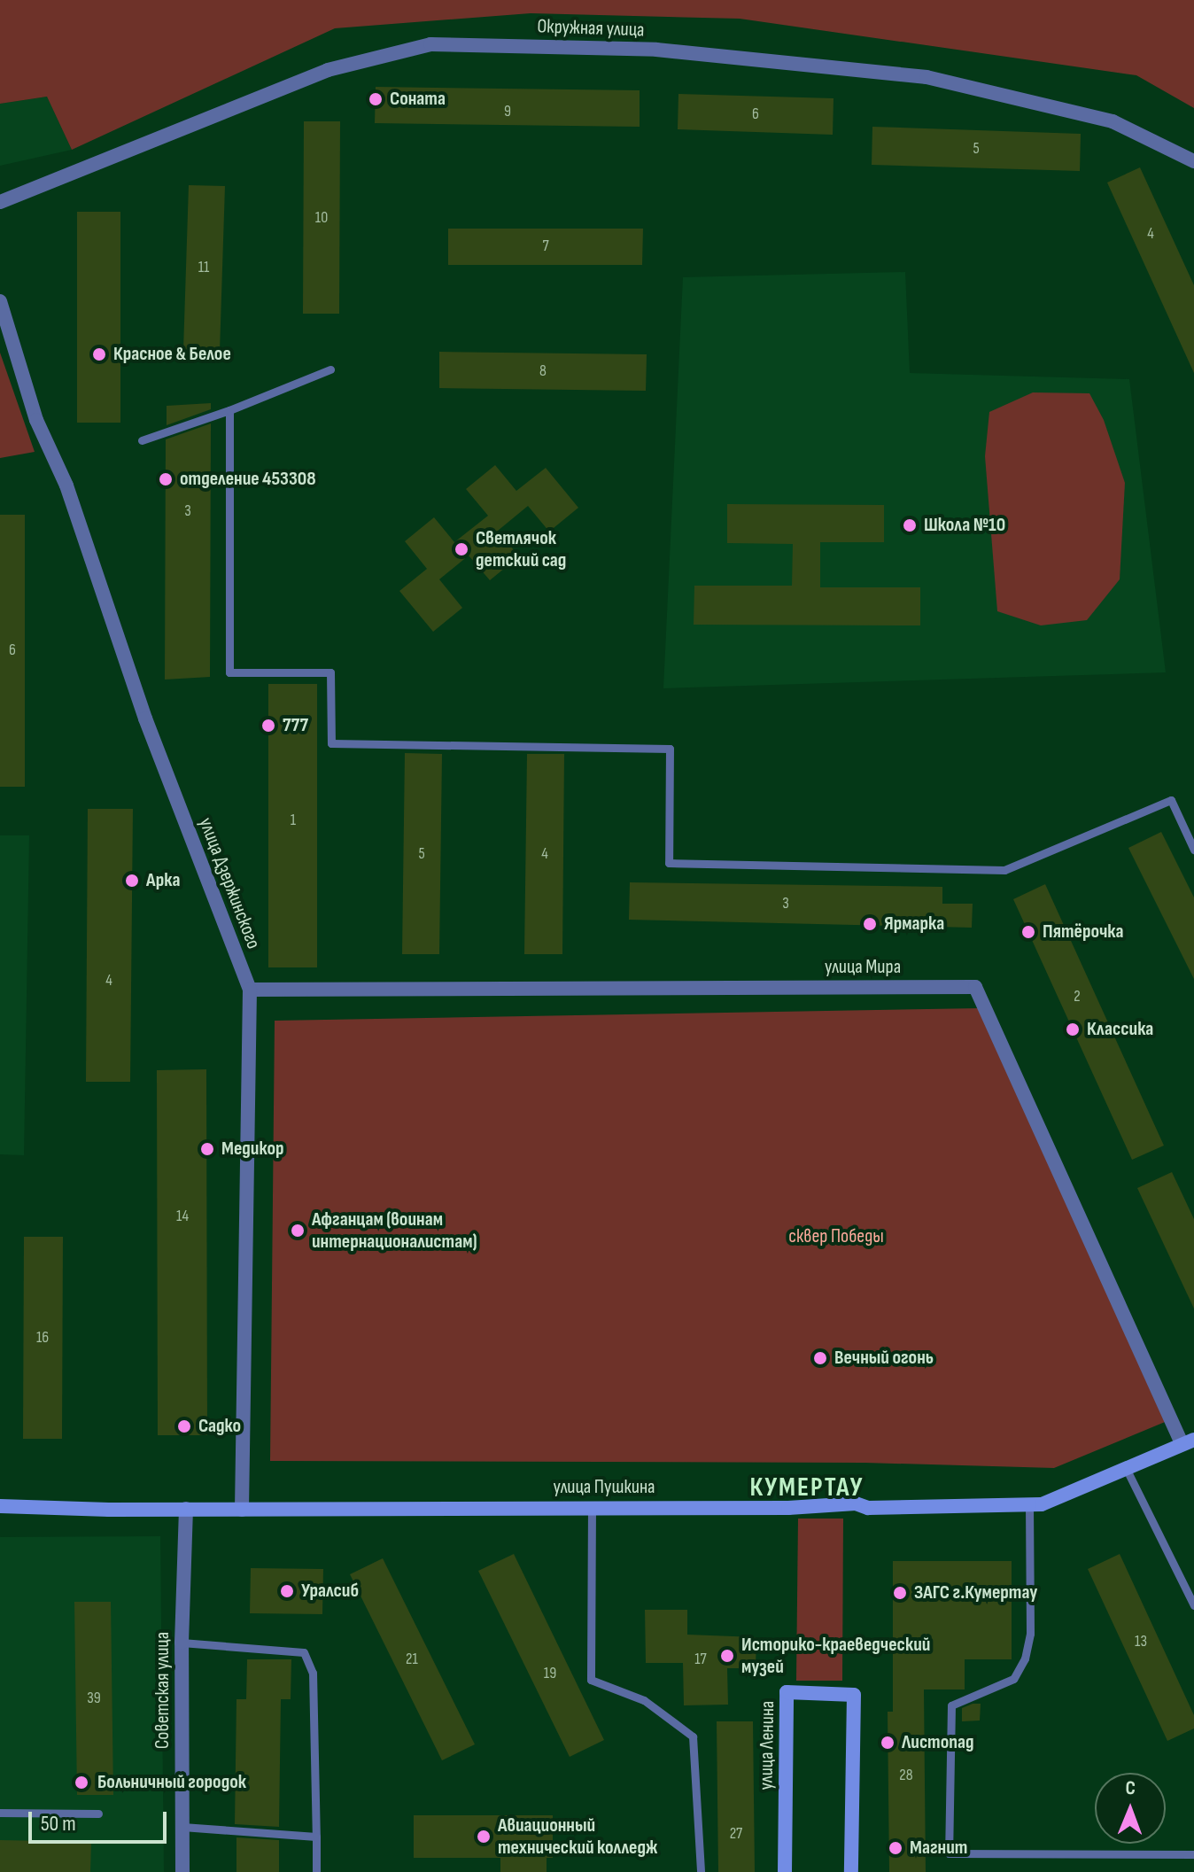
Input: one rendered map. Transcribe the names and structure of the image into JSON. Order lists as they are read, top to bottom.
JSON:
{
  "streets": {
    "main road": ["улица Пушкина", "улица Ленина"],
    "street": [
      "Окружная улица",
      "улица Дзержинского",
      "улица Мира",
      "Советская улица"
    ]
  },
  "crossings": [
    ["улица Дзержинского", "улица Мира"],
    ["улица Дзержинского", "улица Пушкина"],
    ["улица Мира", "улица Пушкина"],
    ["улица Пушкина", "Советская улица"]
  ],
  "districts": ["КУМЕРТАУ"],
  "parks": ["сквер Победы"],
  "places": [
    "Соната",
    "Красное & Белое",
    "отделение 453308",
    "Школа №10",
    "Светлячок детский сад",
    "777",
    "Арка",
    "Ярмарка",
    "Пятёрочка",
    "Классика",
    "Медикор",
    "Афганцам (воинам интернационалистам)",
    "Вечный огонь",
    "Садко",
    "Уралсиб",
    "ЗАГС г.Кумертау",
    "Историко-краеведческий музей",
    "Листопад",
    "Больничный городок",
    "Авиационный технический колледж",
    "Магнит"
  ],
  "house_numbers": [
    "9",
    "6",
    "5",
    "10",
    "4",
    "7",
    "11",
    "8",
    "3",
    "6",
    "1",
    "5",
    "4",
    "3",
    "4",
    "2",
    "14",
    "16",
    "13",
    "21",
    "17",
    "19",
    "39",
    "28",
    "27"
  ],
  "scale_bar": "50 m",
  "north": "top"
}
